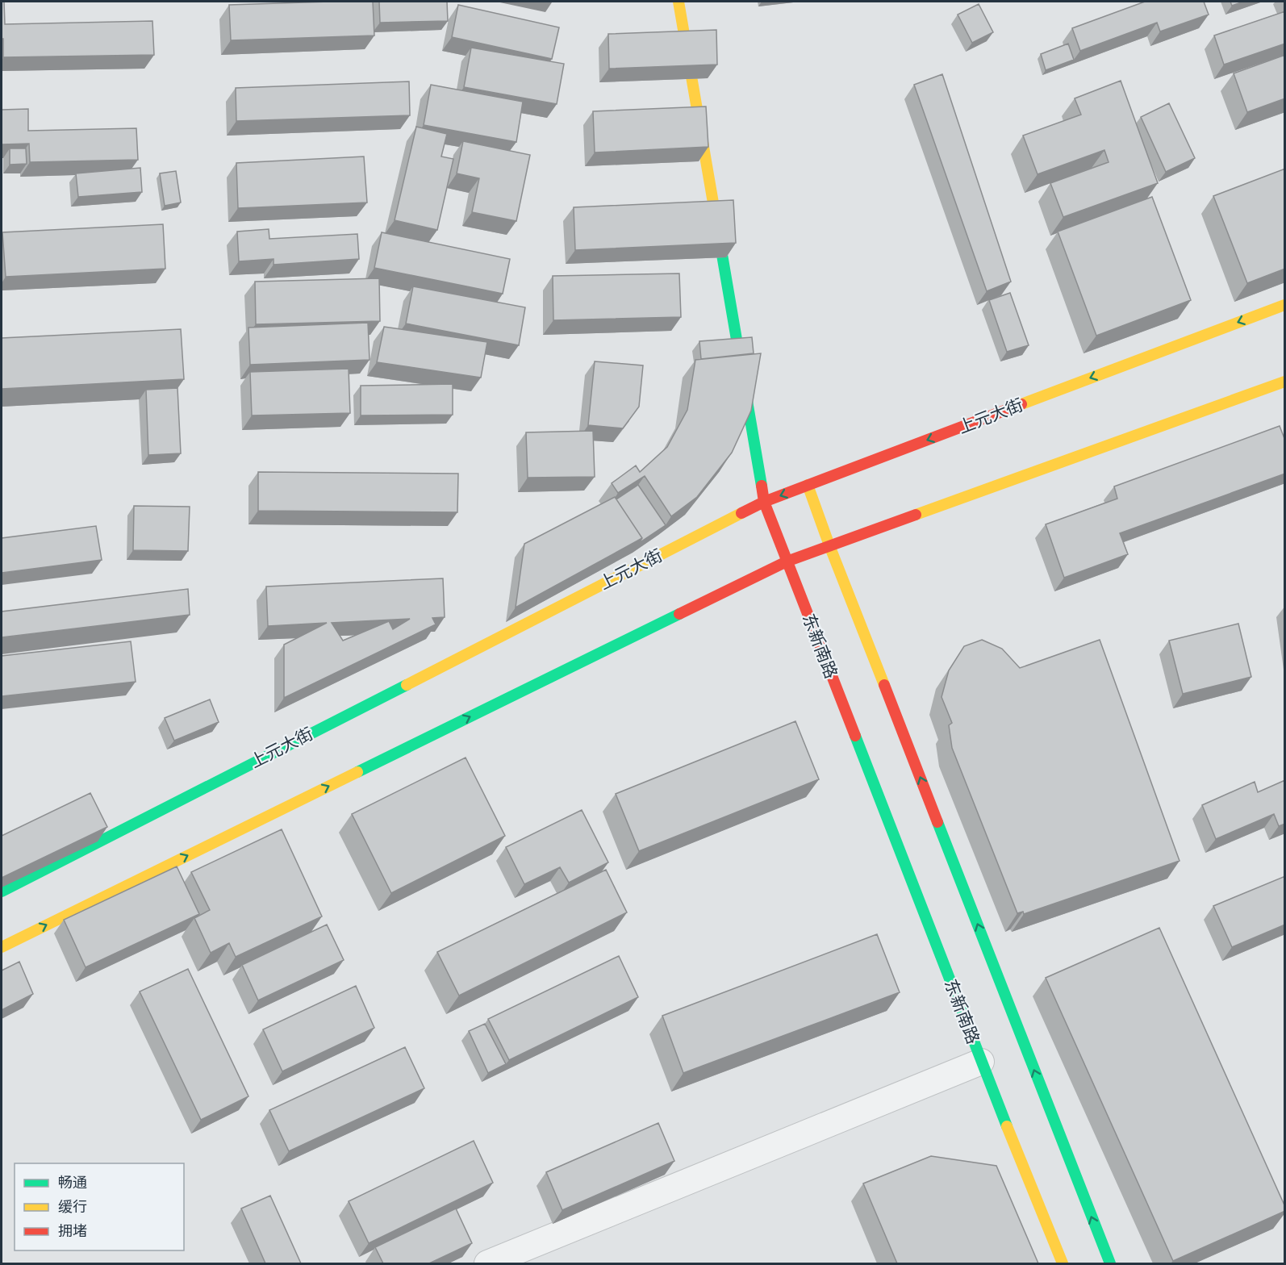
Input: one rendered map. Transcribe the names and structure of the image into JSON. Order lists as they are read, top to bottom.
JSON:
{
  "streets": {
    "main road": ["上元大街", "东新南路"]
  },
  "crossings": [
    ["上元大街", "东新南路"]
  ],
  "legend": ["畅通", "缓行", "拥堵"]
}
